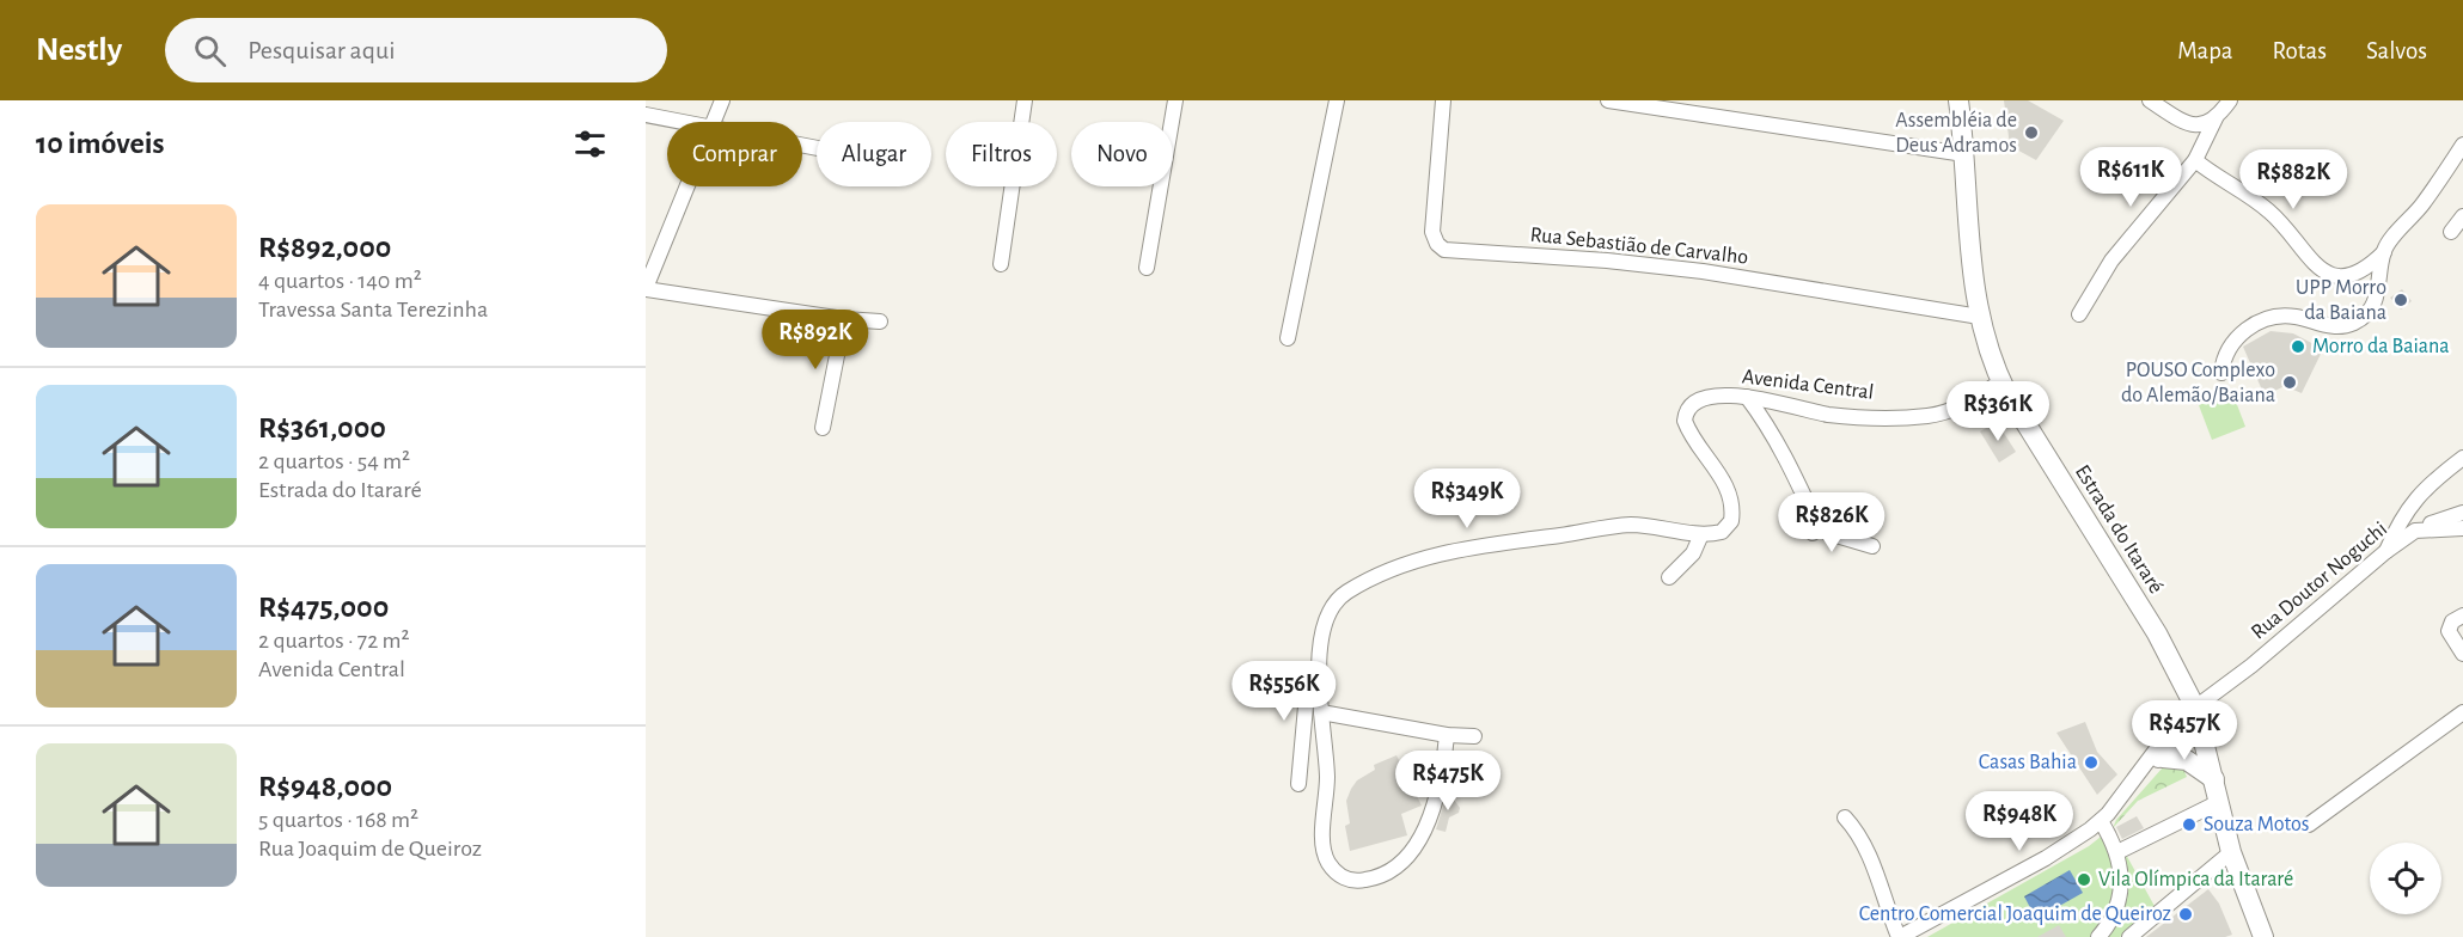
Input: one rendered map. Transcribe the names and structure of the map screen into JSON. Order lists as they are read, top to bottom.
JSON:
{
  "streets": {
    "main road": ["Estrada do Itararé"],
    "street": ["Rua Sebastião de Carvalho", "Avenida Central", "Rua Doutor Noguchi"]
  },
  "crossings": [
    ["Rua Sebastião de Carvalho", "Estrada do Itararé"],
    ["Avenida Central", "Estrada do Itararé"],
    ["Estrada do Itararé", "Rua Doutor Noguchi"]
  ],
  "places": [
    "Assembléia de Deus Adramos",
    "UPP Morro da Baiana",
    "Morro da Baiana",
    "POUSO Complexo do Alemão/Baiana",
    "Casas Bahia",
    "Souza Motos",
    "Vila Olímpica da Itararé",
    "Centro Comercial Joaquim de Queiroz"
  ],
  "page": {
    "header": "Nestly",
    "search": "Pesquisar aqui",
    "nav": ["Mapa", "Rotas", "Salvos"],
    "heading": "10 imóveis",
    "chip": [
      "Comprar",
      "Alugar",
      "Filtros",
      "Novo"
    ],
    "price": [
      "R$611K",
      "R$882K",
      "R$892K",
      "R$361K",
      "R$349K",
      "R$826K",
      "R$556K",
      "R$457K",
      "R$475K",
      "R$948K"
    ],
    "list": [
      {
        "name": "R$892,000",
        "note": "4 quartos · 140 m² · Travessa Santa Terezinha"
      },
      {
        "name": "R$361,000",
        "note": "2 quartos · 54 m² · Estrada do Itararé"
      },
      {
        "name": "R$475,000",
        "note": "2 quartos · 72 m² · Avenida Central"
      },
      {
        "name": "R$948,000",
        "note": "5 quartos · 168 m² · Rua Joaquim de Queiroz"
      }
    ]
  }
}
